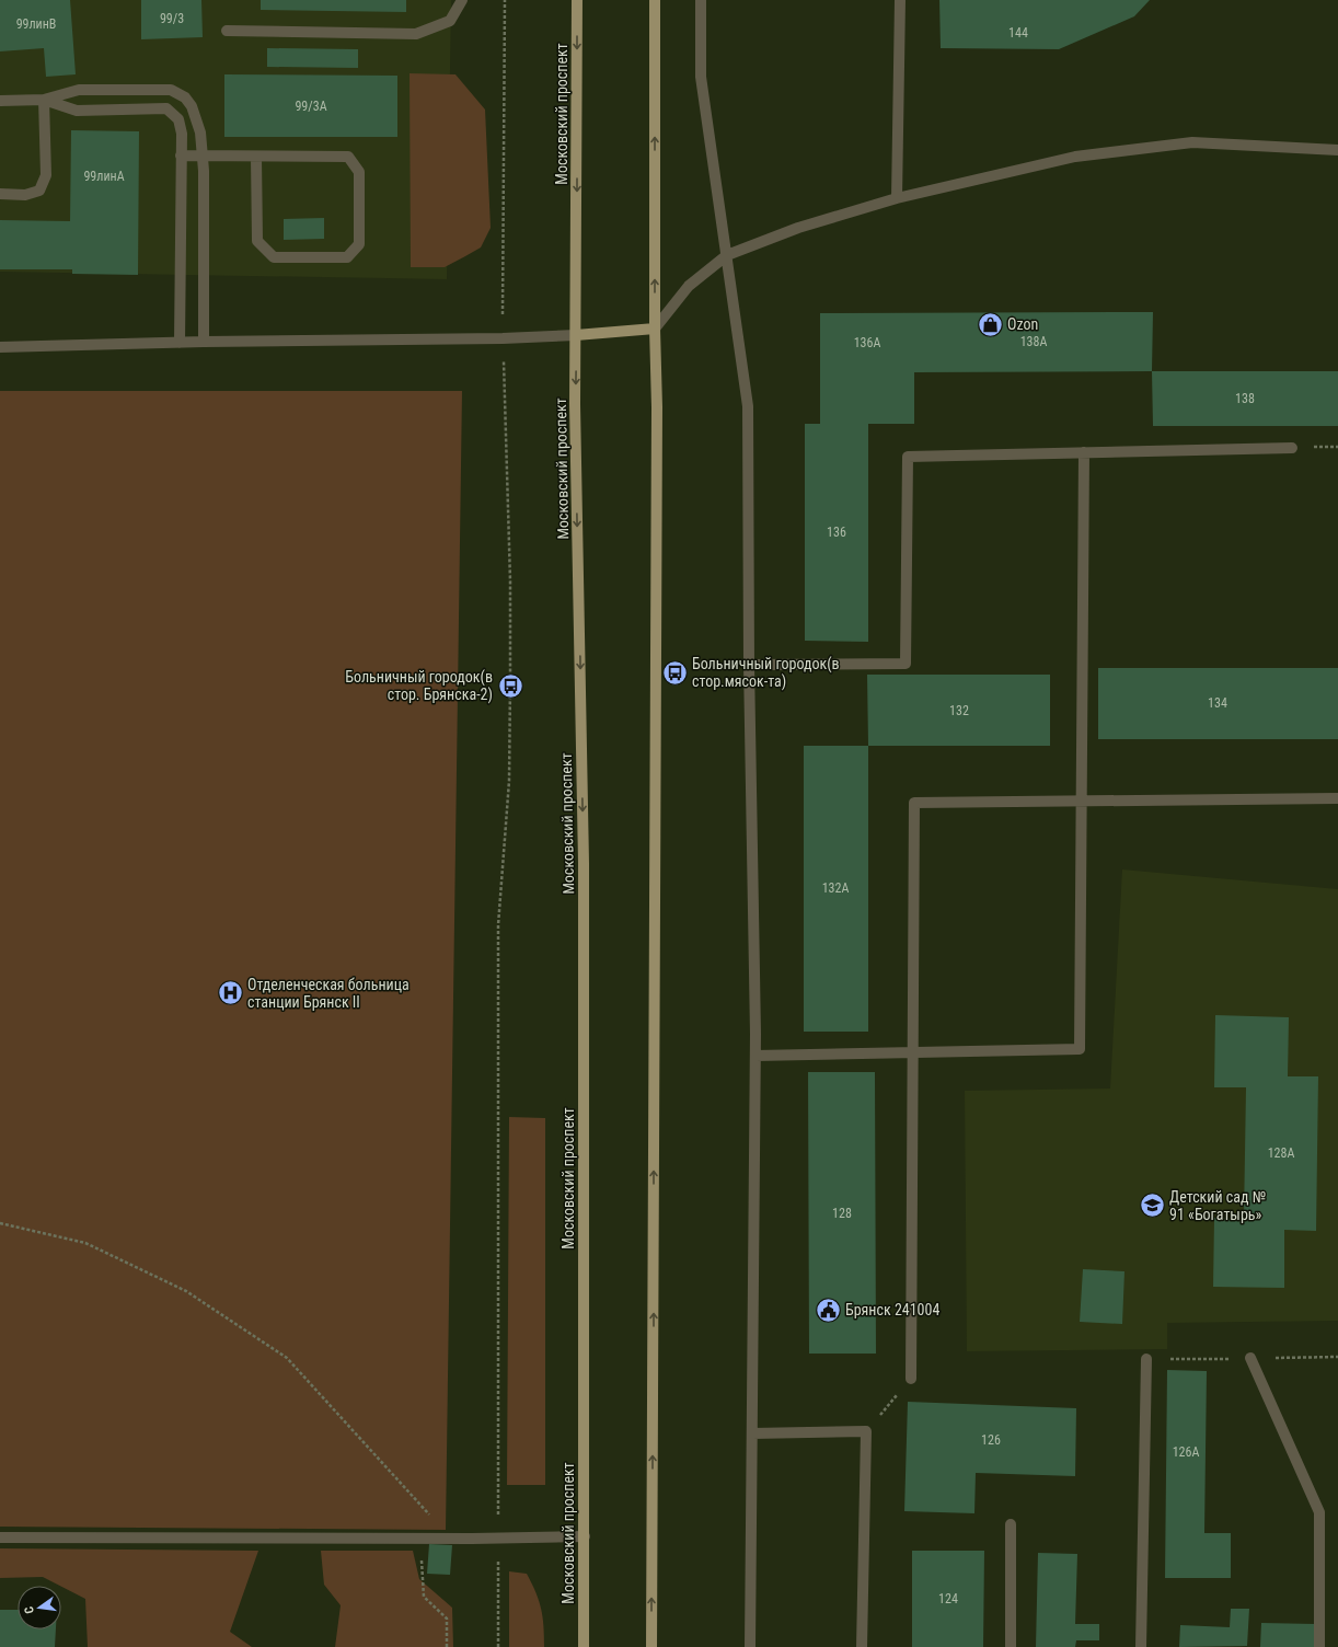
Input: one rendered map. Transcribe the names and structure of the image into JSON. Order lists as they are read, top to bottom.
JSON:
{
  "streets": {
    "main road": ["Московский проспект"]
  },
  "places": {
    "shop": ["Ozon"],
    "bus stop": ["Больничный городок(в стор.мясок-та)", "Больничный городок(в стор. Брянска-2)"],
    "hospital": ["Отделенческая больница станции Брянск II"],
    "school or university": ["Детский сад № 91 «Богатырь»"],
    "public building": ["Брянск 241004"]
  },
  "house_numbers": [
    "99/3",
    "99линВ",
    "144",
    "99/3А",
    "99линА",
    "138А",
    "136А",
    "138",
    "136",
    "134",
    "132",
    "132А",
    "128А",
    "128",
    "126",
    "126А",
    "124"
  ],
  "north": "left"
}
